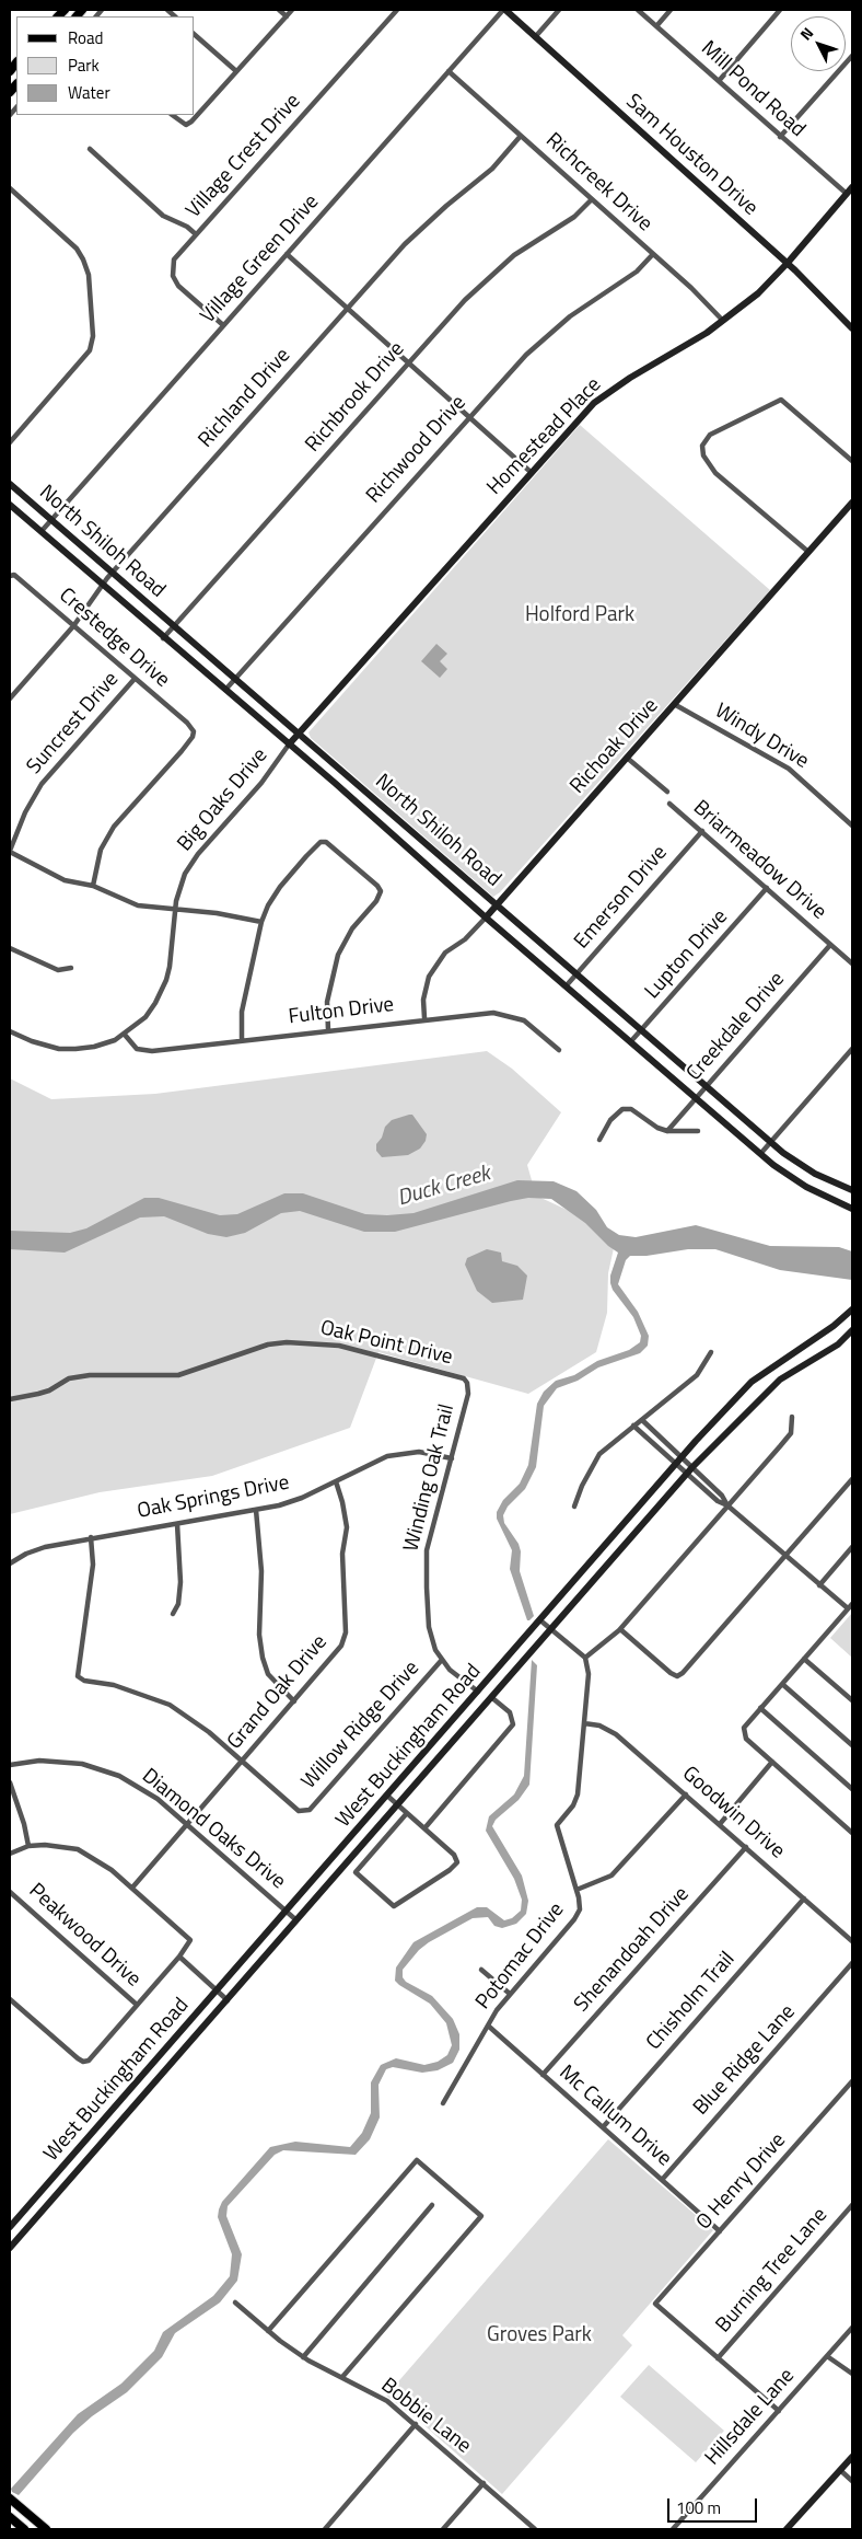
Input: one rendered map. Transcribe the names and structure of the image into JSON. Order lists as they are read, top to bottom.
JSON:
{
  "streets": {
    "main road": [
      "Sam Houston Drive",
      "Homestead Place",
      "North Shiloh Road",
      "Richoak Drive",
      "West Buckingham Road"
    ],
    "street": [
      "Mill Pond Road",
      "Village Crest Drive",
      "Richcreek Drive",
      "Village Green Drive",
      "Richbrook Drive",
      "Richland Drive",
      "Richwood Drive",
      "Crestedge Drive",
      "Suncrest Drive",
      "Windy Drive",
      "Big Oaks Drive",
      "Briarmeadow Drive",
      "Emerson Drive",
      "Lupton Drive",
      "Fulton Drive",
      "Creekdale Drive",
      "Oak Point Drive",
      "Winding Oak Trail",
      "Oak Springs Drive",
      "Grand Oak Drive",
      "Willow Ridge Drive",
      "Goodwin Drive",
      "Diamond Oaks Drive",
      "Peakwood Drive",
      "Shenandoah Drive",
      "Potomac Drive",
      "Chisholm Trail",
      "Blue Ridge Lane",
      "Mc Callum Drive",
      "O Henry Drive",
      "Burning Tree Lane",
      "Bobbie Lane",
      "Hillsdale Lane"
    ]
  },
  "crossings": [
    ["Mill Pond Road", "Homestead Place"],
    ["Sam Houston Drive", "Village Green Drive"],
    ["Sam Houston Drive", "Homestead Place"],
    ["Village Crest Drive", "Village Green Drive"],
    ["Richcreek Drive", "Village Green Drive"],
    ["Richcreek Drive", "Richbrook Drive"],
    ["Richcreek Drive", "Richland Drive"],
    ["Richcreek Drive", "Homestead Place"],
    ["Richcreek Drive", "Richwood Drive"],
    ["Village Green Drive", "North Shiloh Road"],
    ["Richbrook Drive", "North Shiloh Road"],
    ["Richland Drive", "North Shiloh Road"],
    ["Richland Drive", "Crestedge Drive"],
    ["Homestead Place", "North Shiloh Road"],
    ["Homestead Place", "Big Oaks Drive"],
    ["Richwood Drive", "North Shiloh Road"],
    ["North Shiloh Road", "Richoak Drive"],
    ["North Shiloh Road", "Big Oaks Drive"],
    ["North Shiloh Road", "Emerson Drive"],
    ["North Shiloh Road", "Lupton Drive"],
    ["North Shiloh Road", "Creekdale Drive"],
    ["Crestedge Drive", "Suncrest Drive"],
    ["Windy Drive", "Richoak Drive"],
    ["Richoak Drive", "Fulton Drive"],
    ["Big Oaks Drive", "Fulton Drive"],
    ["Briarmeadow Drive", "Emerson Drive"],
    ["Briarmeadow Drive", "Lupton Drive"],
    ["Briarmeadow Drive", "Creekdale Drive"],
    ["Oak Point Drive", "Winding Oak Trail"],
    ["Winding Oak Trail", "Oak Springs Drive"],
    ["Winding Oak Trail", "Willow Ridge Drive"],
    ["Winding Oak Trail", "West Buckingham Road"],
    ["Oak Springs Drive", "Grand Oak Drive"],
    ["Grand Oak Drive", "Willow Ridge Drive"],
    ["Grand Oak Drive", "Diamond Oaks Drive"],
    ["West Buckingham Road", "Diamond Oaks Drive"],
    ["Goodwin Drive", "Shenandoah Drive"],
    ["Goodwin Drive", "Potomac Drive"],
    ["Goodwin Drive", "Chisholm Trail"],
    ["Shenandoah Drive", "Mc Callum Drive"],
    ["Potomac Drive", "Mc Callum Drive"],
    ["Chisholm Trail", "Mc Callum Drive"],
    ["Blue Ridge Lane", "Mc Callum Drive"],
    ["Mc Callum Drive", "O Henry Drive"],
    ["O Henry Drive", "Burning Tree Lane"]
  ],
  "water": ["Duck Creek"],
  "parks": ["Holford Park", "Groves Park"],
  "legend": ["Road", "Park", "Water"],
  "scale_bar": "100 m",
  "north": "top left"
}
